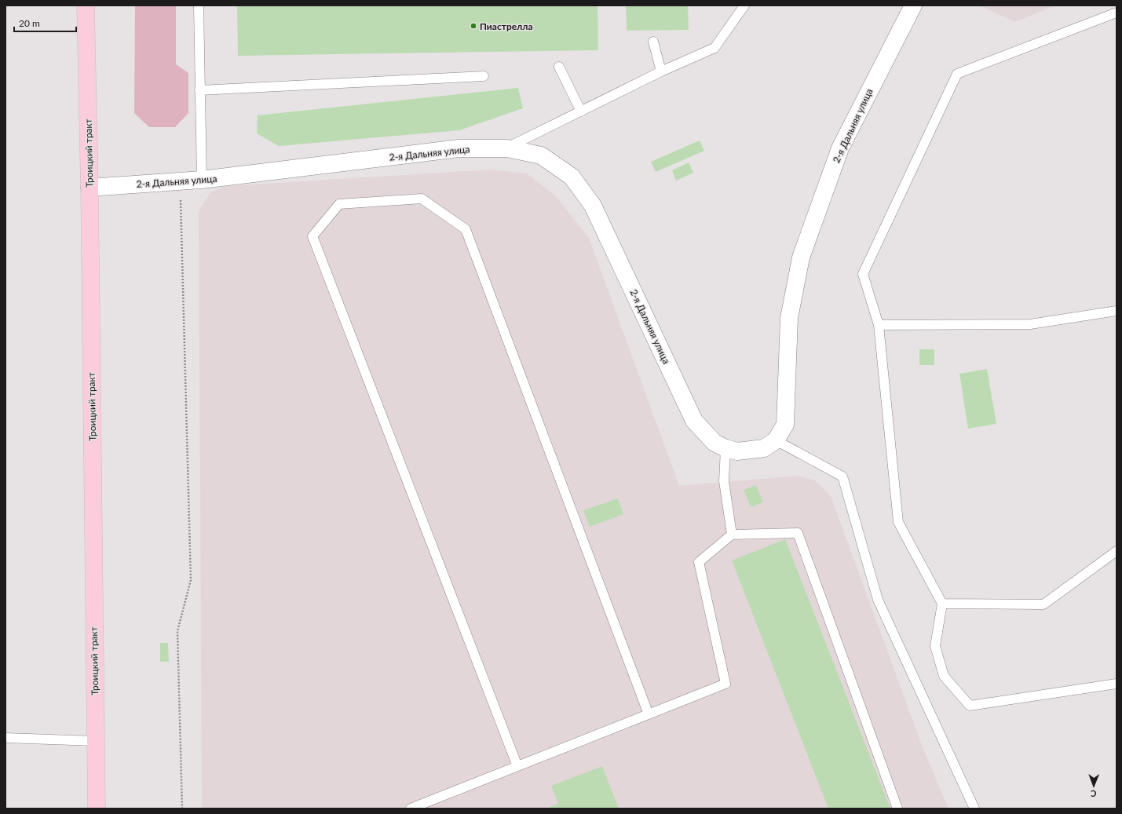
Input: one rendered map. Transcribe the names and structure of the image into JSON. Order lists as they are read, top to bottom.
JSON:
{
  "streets": {
    "main road": ["Троицкий тракт"],
    "street": ["2-я Дальняя улица"]
  },
  "crossings": [
    ["2-я Дальняя улица", "Троицкий тракт"]
  ],
  "places": ["Пиастрелла"],
  "scale_bar": "20 m",
  "north": "bottom"
}
